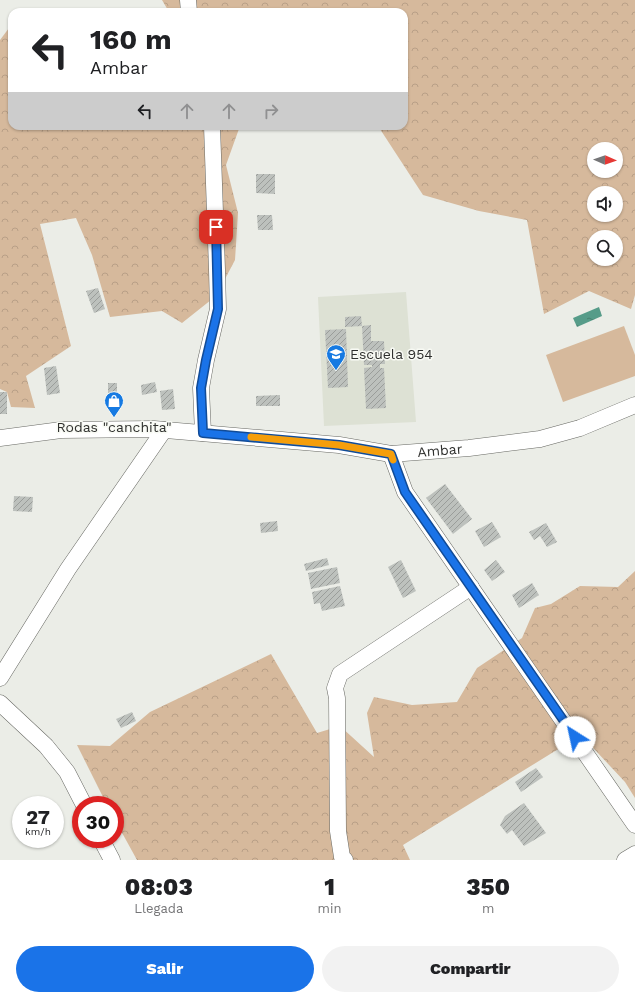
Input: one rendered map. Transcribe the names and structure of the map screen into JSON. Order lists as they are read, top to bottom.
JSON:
{
  "streets": {
    "street": ["Ambar"]
  },
  "places": {
    "school or university": ["Escuela 954"],
    "shop": ["Rodas \"canchita\""]
  },
  "north": "right",
  "page": {
    "turn": ["160 m", "Ambar"],
    "speed": "27 km/h",
    "limit": "30",
    "eta": [
      "08:03",
      "Llegada",
      "1",
      "min",
      "350",
      "m"
    ],
    "buttons": ["Salir", "Compartir"]
  }
}
